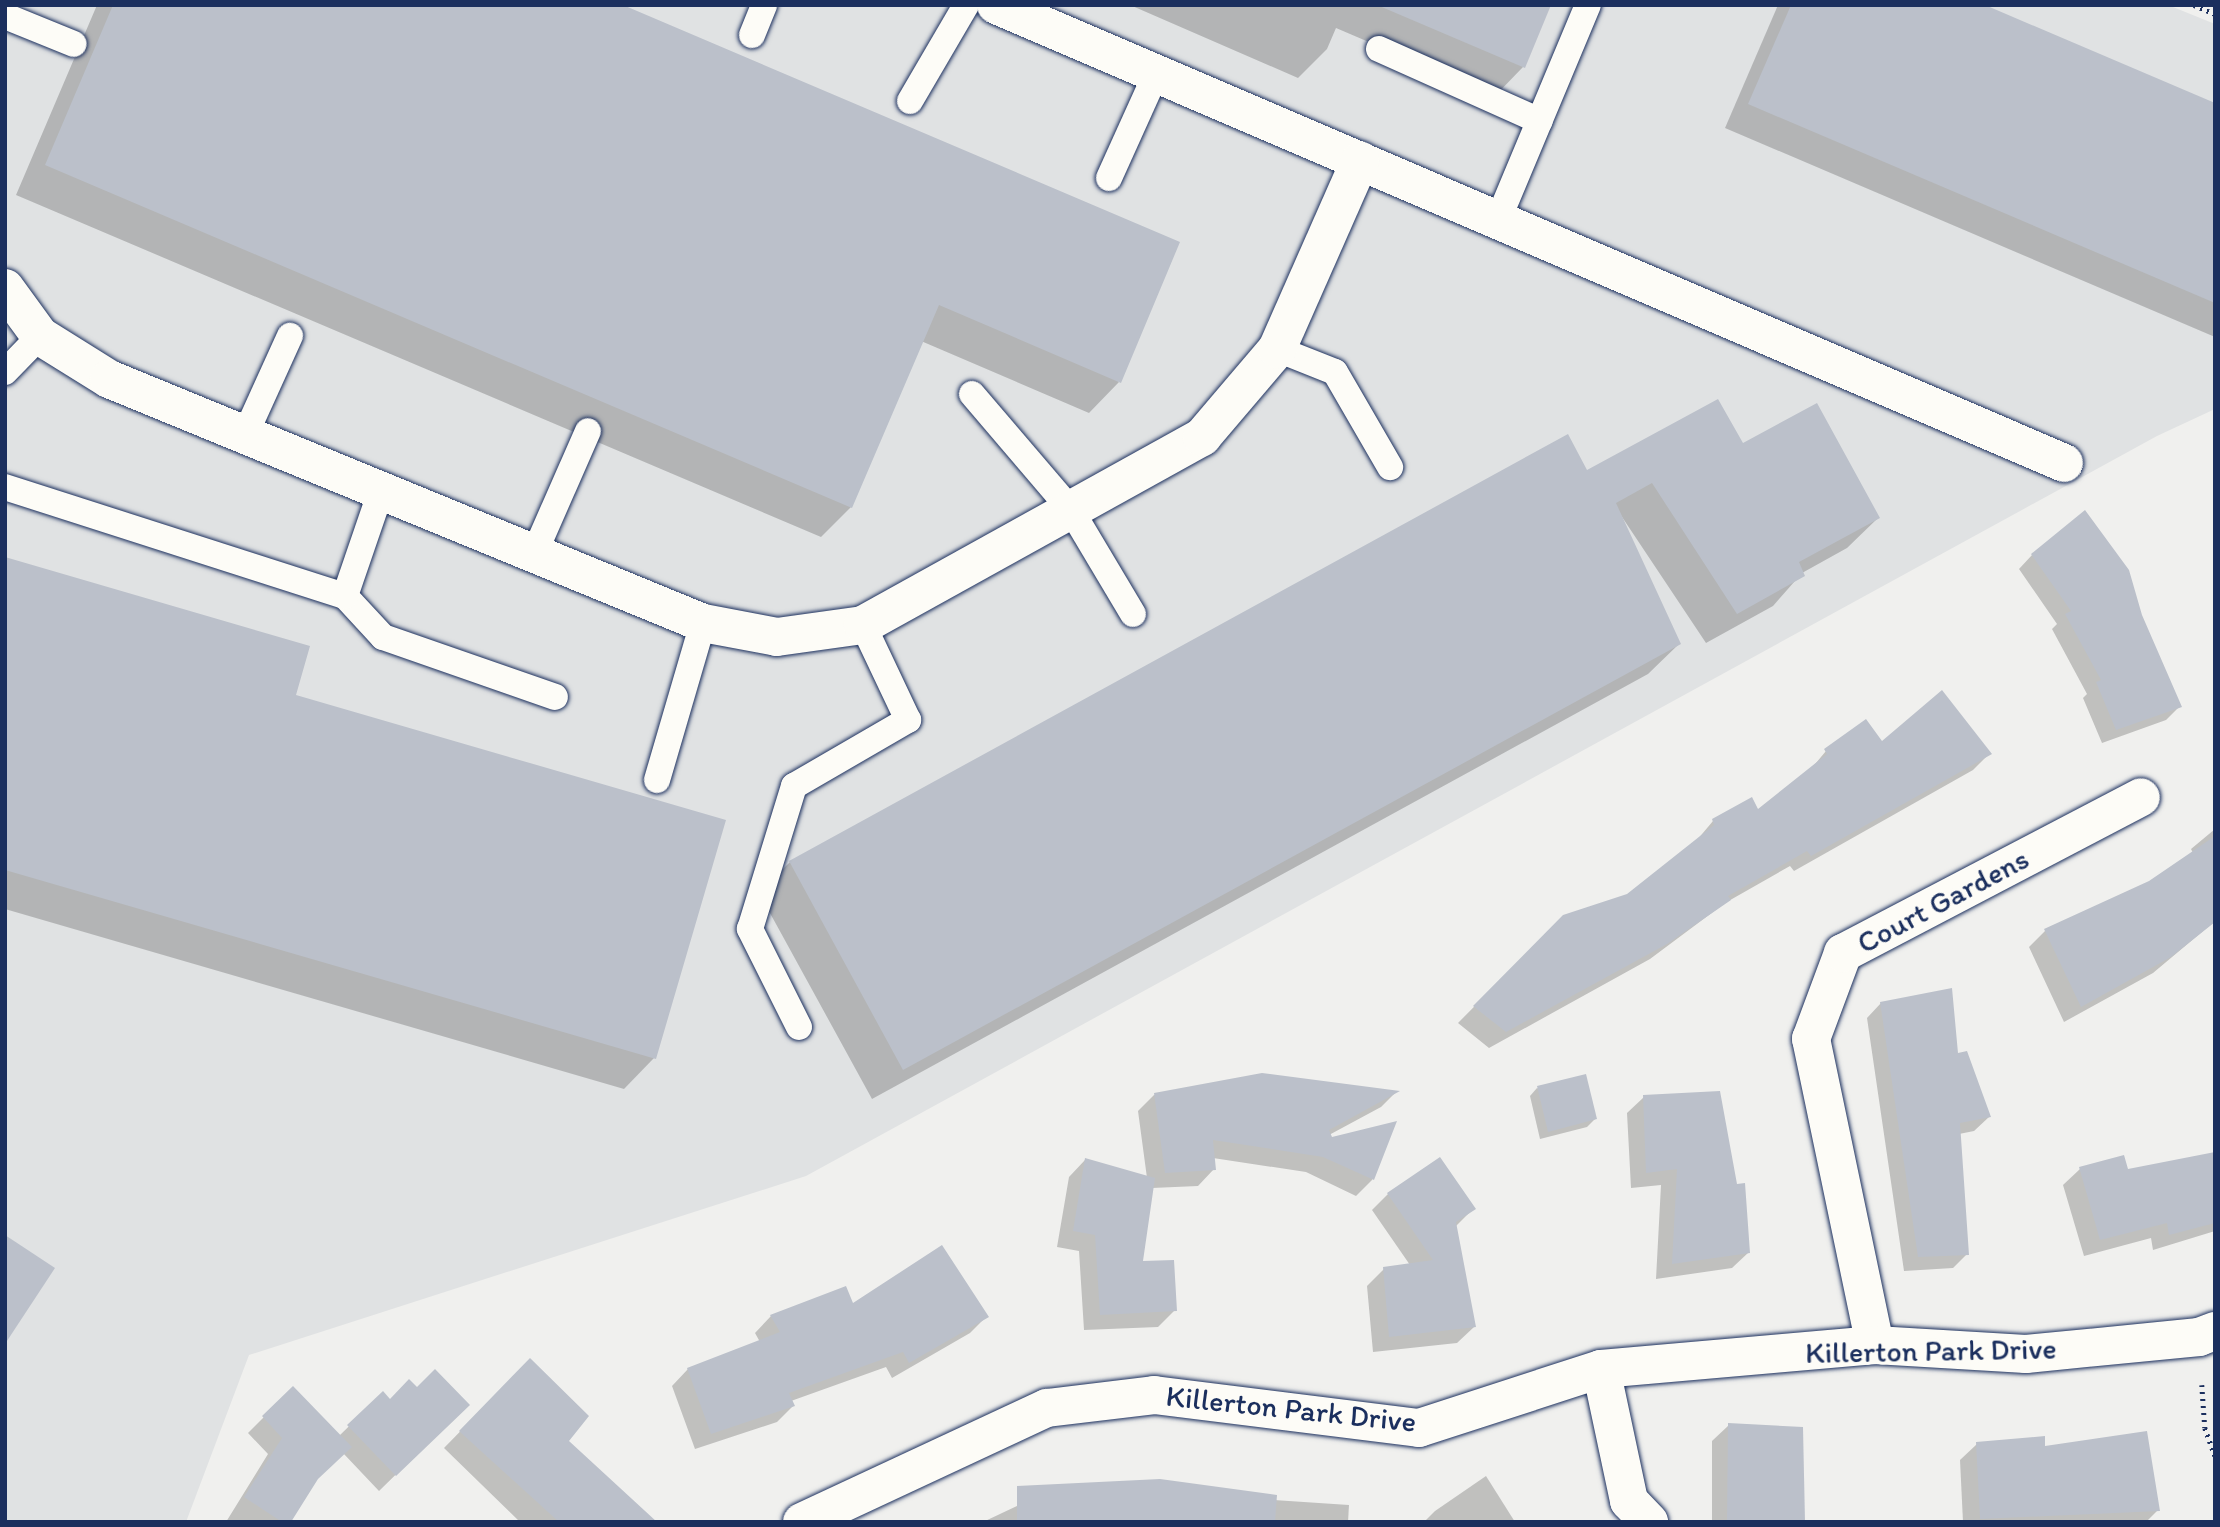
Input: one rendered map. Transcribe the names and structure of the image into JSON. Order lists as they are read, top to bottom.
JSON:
{
  "streets": {
    "street": ["Court Gardens", "Killerton Park Drive"]
  },
  "crossings": [
    ["Court Gardens", "Killerton Park Drive"]
  ]
}
